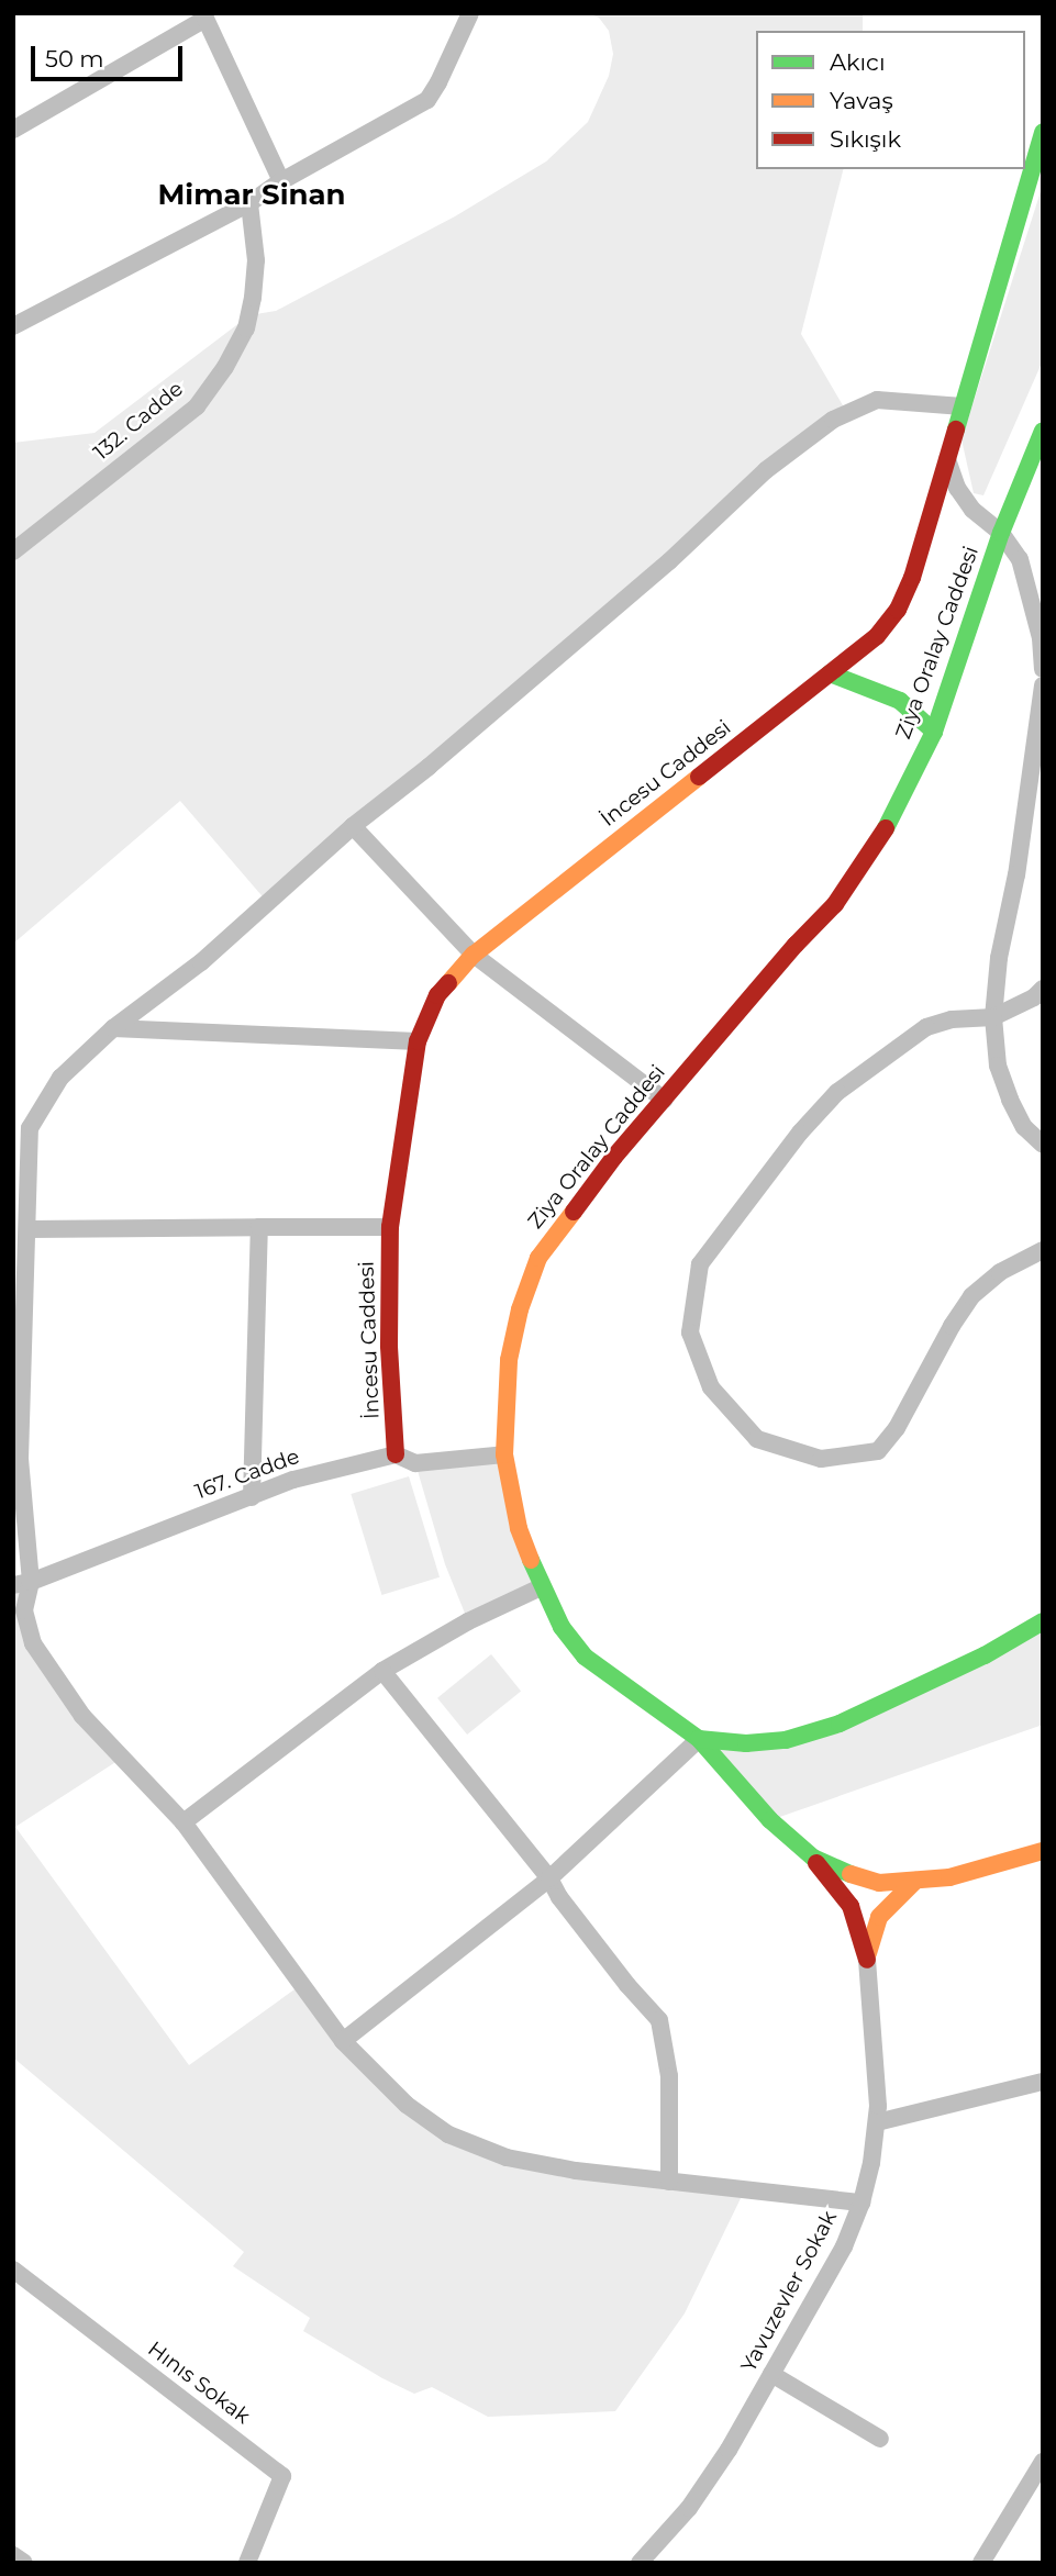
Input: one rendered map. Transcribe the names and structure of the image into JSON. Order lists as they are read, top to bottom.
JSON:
{
  "streets": {
    "main road": ["Ziya Oralay Caddesi", "İncesu Caddesi"],
    "street": [
      "132. Cadde",
      "167. Cadde",
      "Yavuzevler Sokak",
      "Hınıs Sokak"
    ]
  },
  "crossings": [
    ["Ziya Oralay Caddesi", "167. Cadde"],
    ["İncesu Caddesi", "167. Cadde"]
  ],
  "districts": ["Mimar Sinan"],
  "legend": ["Akıcı", "Yavaş", "Sıkışık"],
  "scale_bar": "50 m"
}
